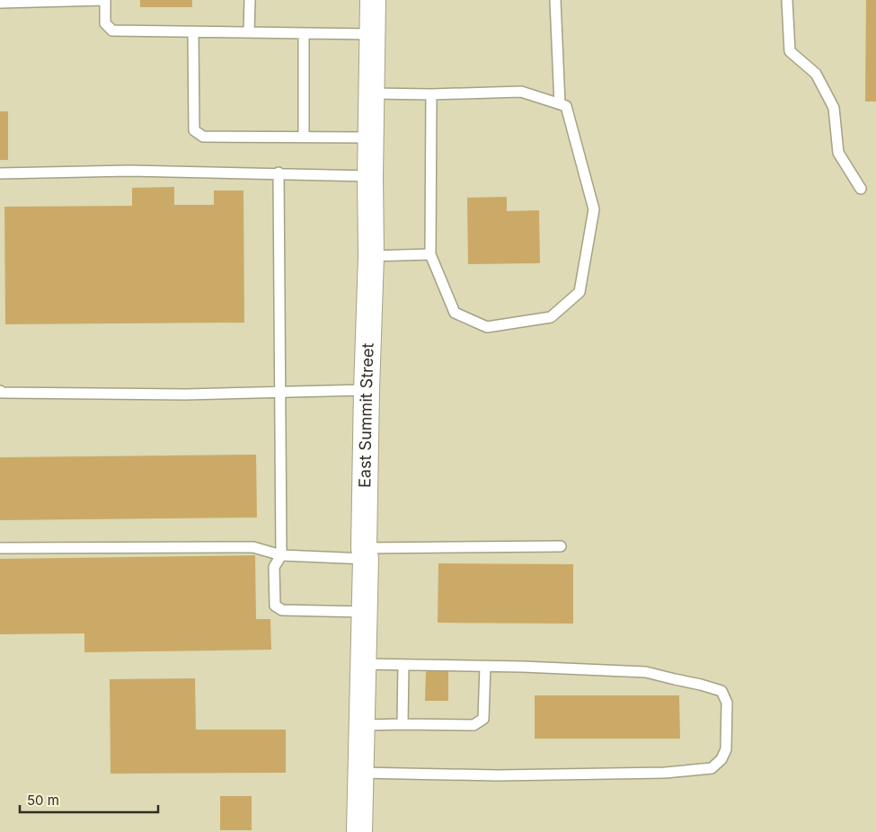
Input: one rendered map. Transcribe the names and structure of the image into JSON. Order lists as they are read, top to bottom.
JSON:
{
  "streets": {
    "street": ["East Summit Street"]
  },
  "scale_bar": "50 m"
}
